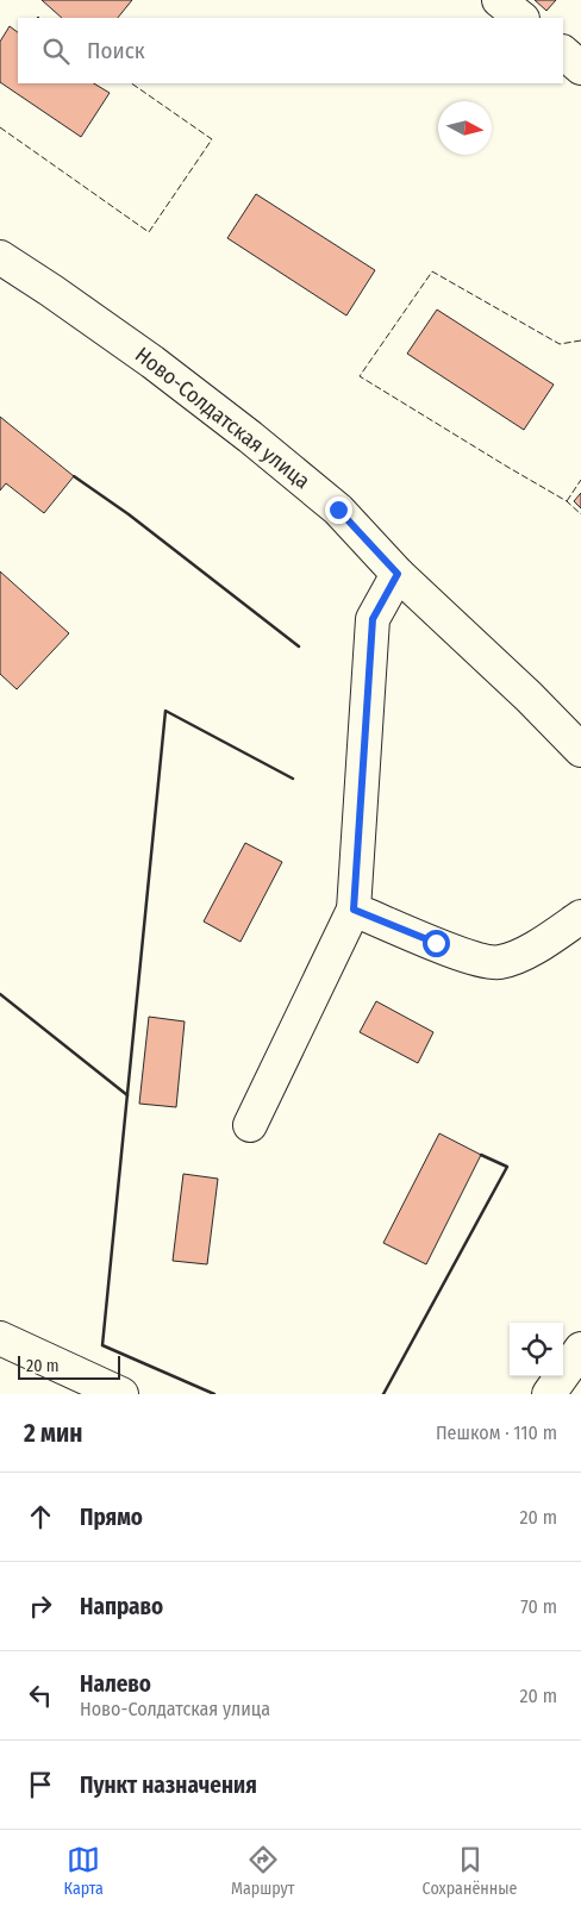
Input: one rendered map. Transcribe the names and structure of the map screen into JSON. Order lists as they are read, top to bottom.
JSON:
{
  "streets": {
    "main road": ["Ново-Солдатская улица"]
  },
  "scale_bar": "20 m",
  "north": "right",
  "page": {
    "search": "Поиск",
    "scale": "20 m",
    "heading": ["2 мин", "Пешком · 110 m"],
    "list": [
      ["Прямо", "20 m"],
      ["Направо", "70 m"],
      ["Налево", "Ново-Солдатская улица", "20 m"],
      "Пункт назначения"
    ],
    "nav": ["Карта", "Маршрут", "Сохранённые"]
  }
}
